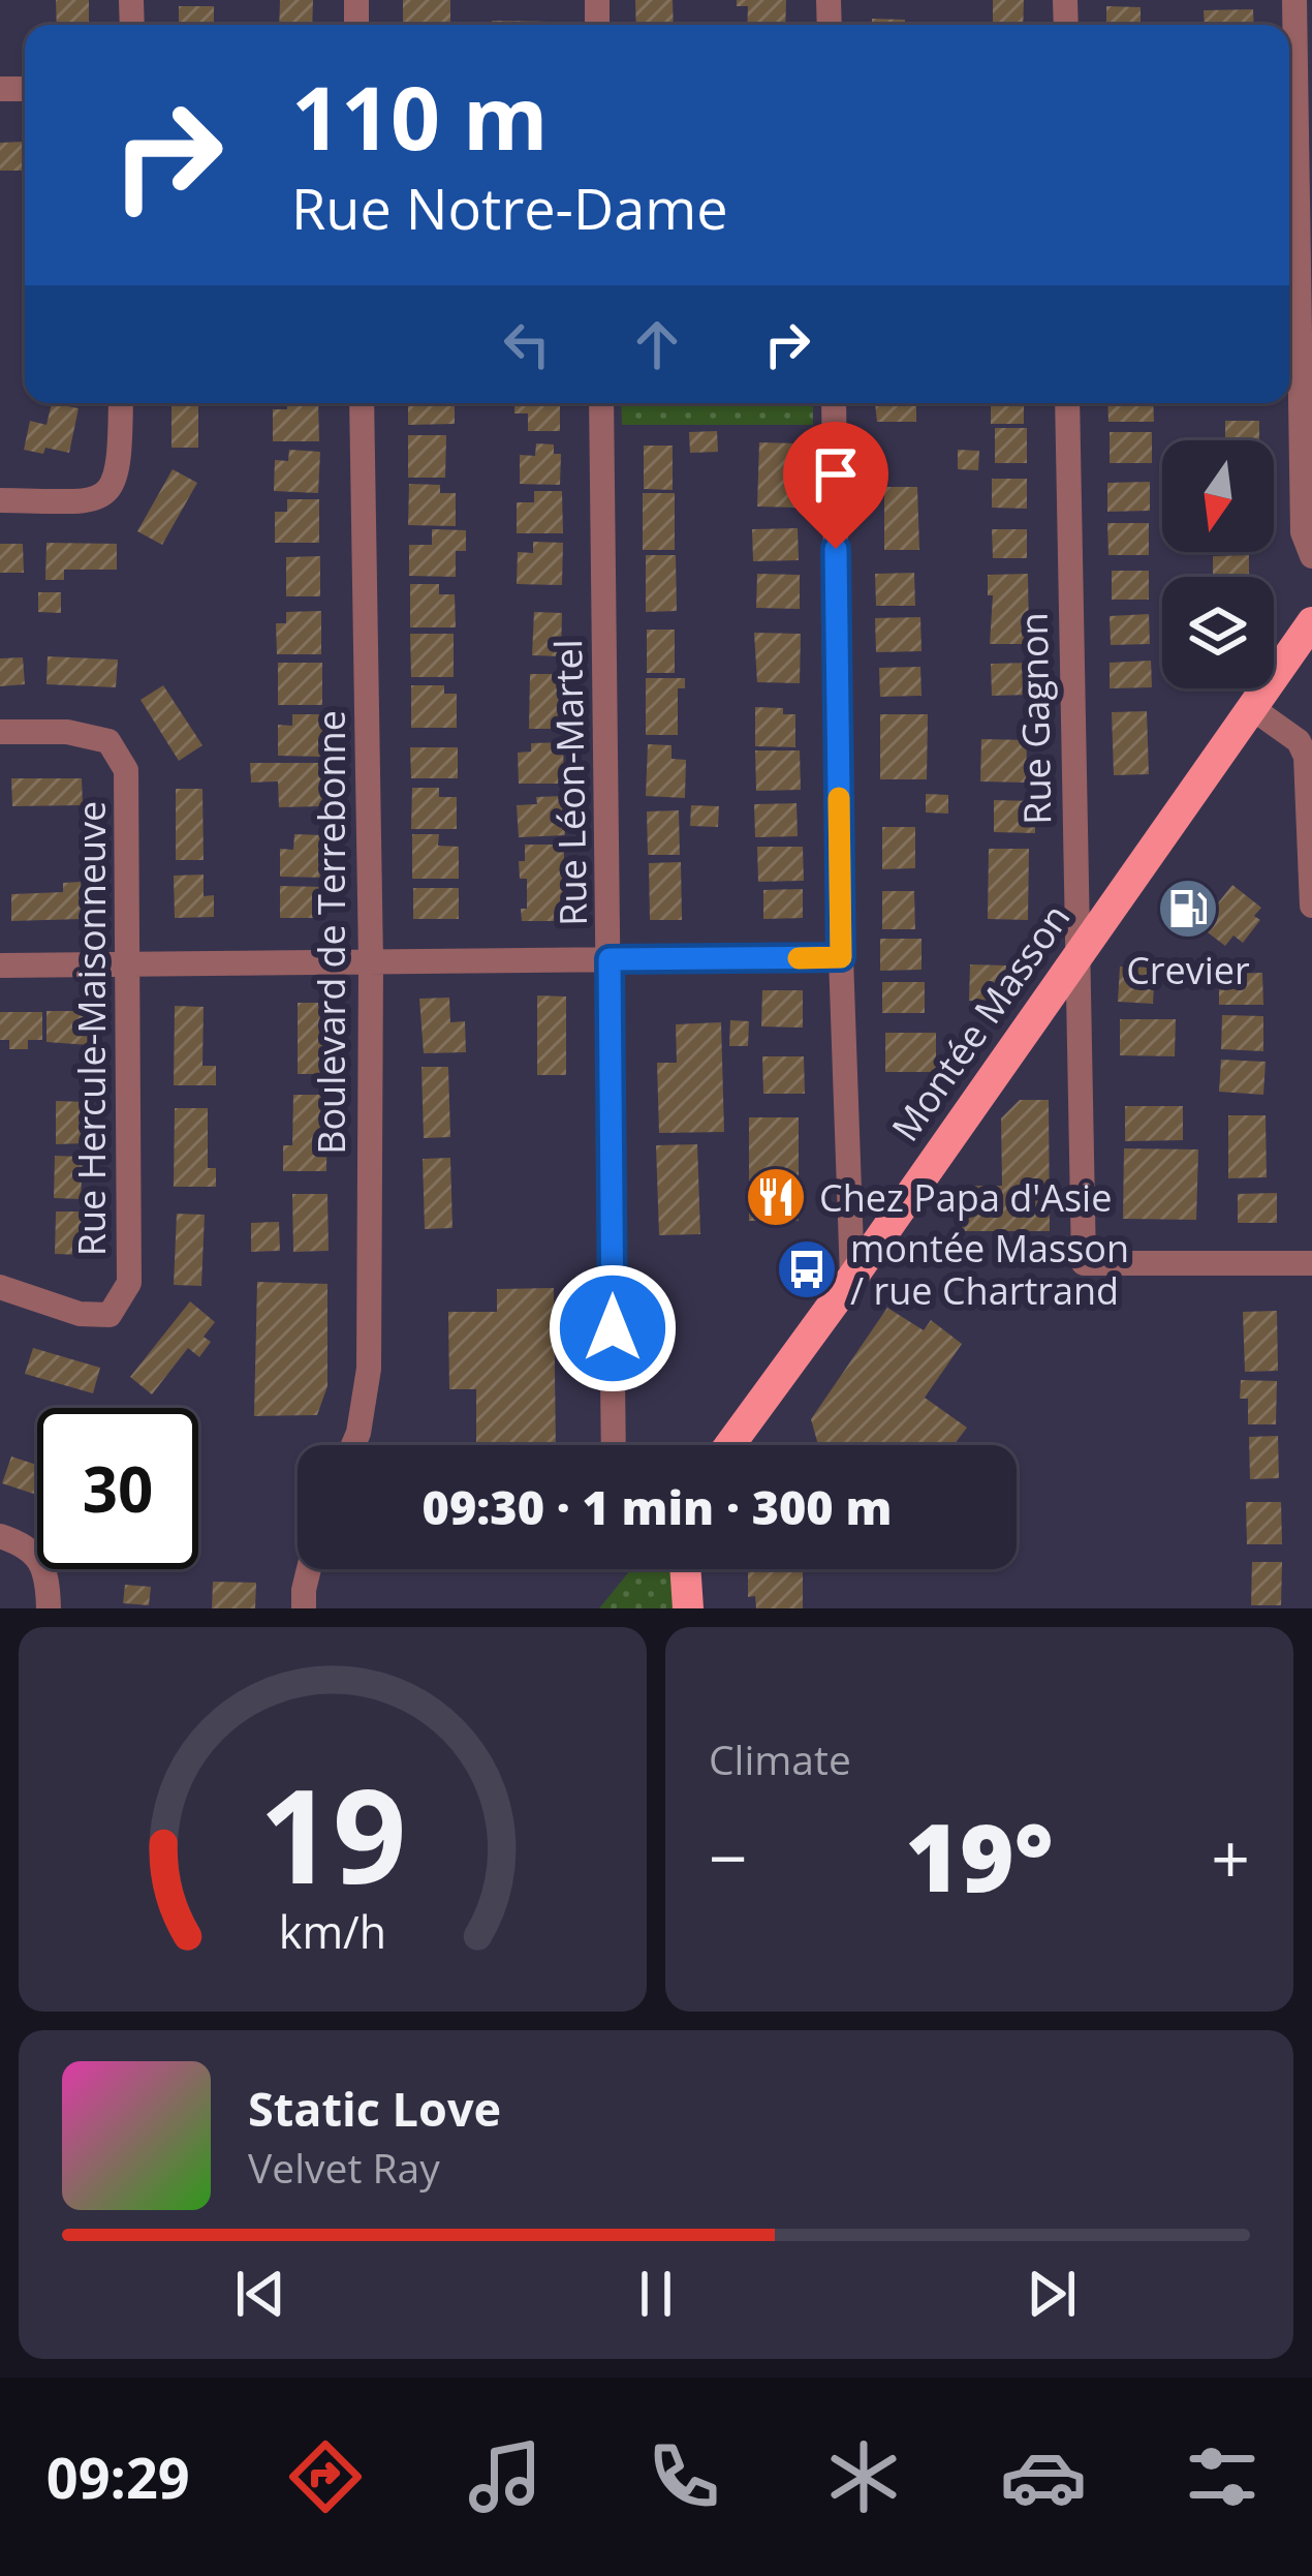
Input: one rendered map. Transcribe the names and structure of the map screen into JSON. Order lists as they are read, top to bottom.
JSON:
{
  "streets": {
    "main road": ["Montée Masson"],
    "street": [
      "Rue Gagnon",
      "Rue Léon-Martel",
      "Boulevard de Terrebonne",
      "Rue Hercule-Maisonneuve"
    ]
  },
  "crossings": [
    ["Rue Gagnon", "Montée Masson"]
  ],
  "places": {
    "fuel station": ["Crevier"],
    "restaurant": ["Chez Papa d'Asie"],
    "bus stop": ["montée Masson / rue Chartrand"]
  },
  "north": "bottom",
  "page": {
    "turn": ["110 m", "Rue Notre-Dame"],
    "limit": "30",
    "trip": "09:30 · 1 min · 300 m",
    "tile": "Climate",
    "heat": ["−", "19°", "+"],
    "song": ["Static Love", "Velvet Ray"],
    "tabs": "09:29",
    "gauge": ["19", "km/h"]
  }
}
